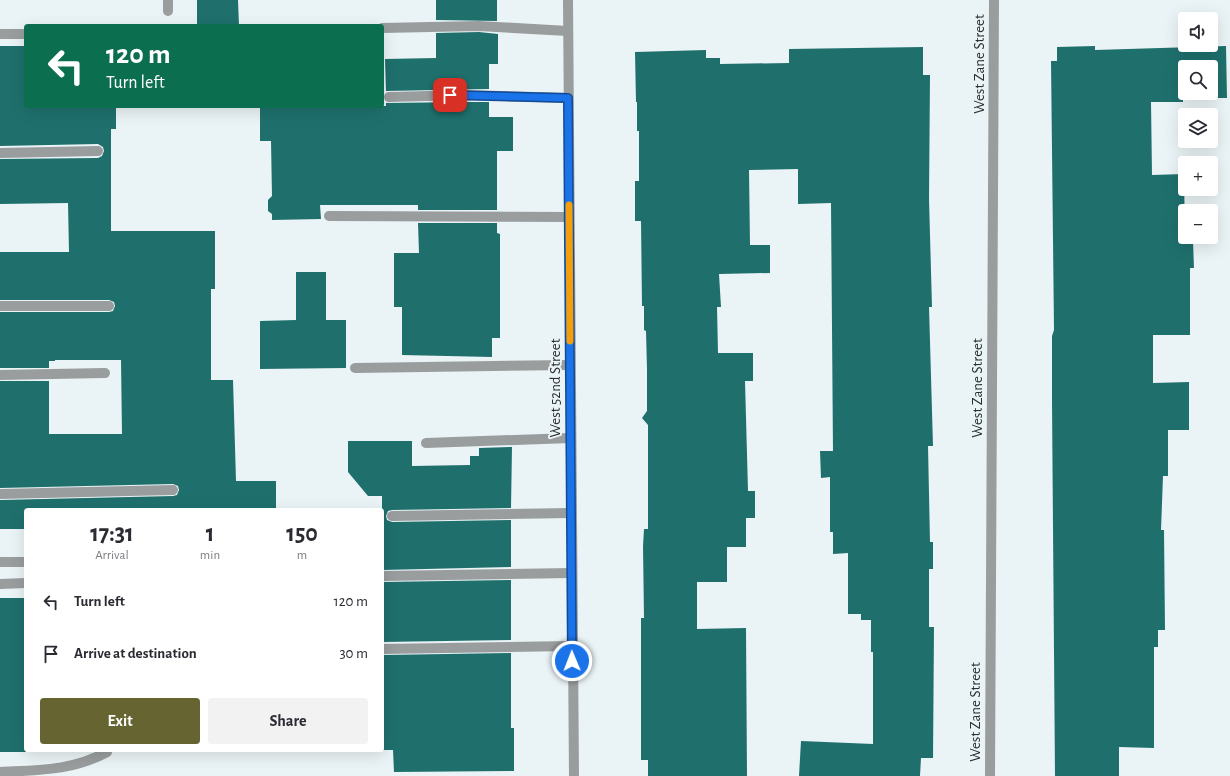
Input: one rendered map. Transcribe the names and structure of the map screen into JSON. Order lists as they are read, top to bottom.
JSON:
{
  "streets": {
    "street": ["West Zane Street", "West 52nd Street"]
  },
  "page": {
    "map_buttons": ["+", "−"],
    "turn": ["120 m", "Turn left"],
    "eta": [
      "17:31",
      "Arrival",
      "1",
      "min",
      "150",
      "m"
    ],
    "list": [
      {
        "name": "Turn left",
        "value": "120 m"
      },
      {
        "name": "Arrive at destination",
        "value": "30 m"
      }
    ],
    "buttons": ["Exit", "Share"]
  }
}
